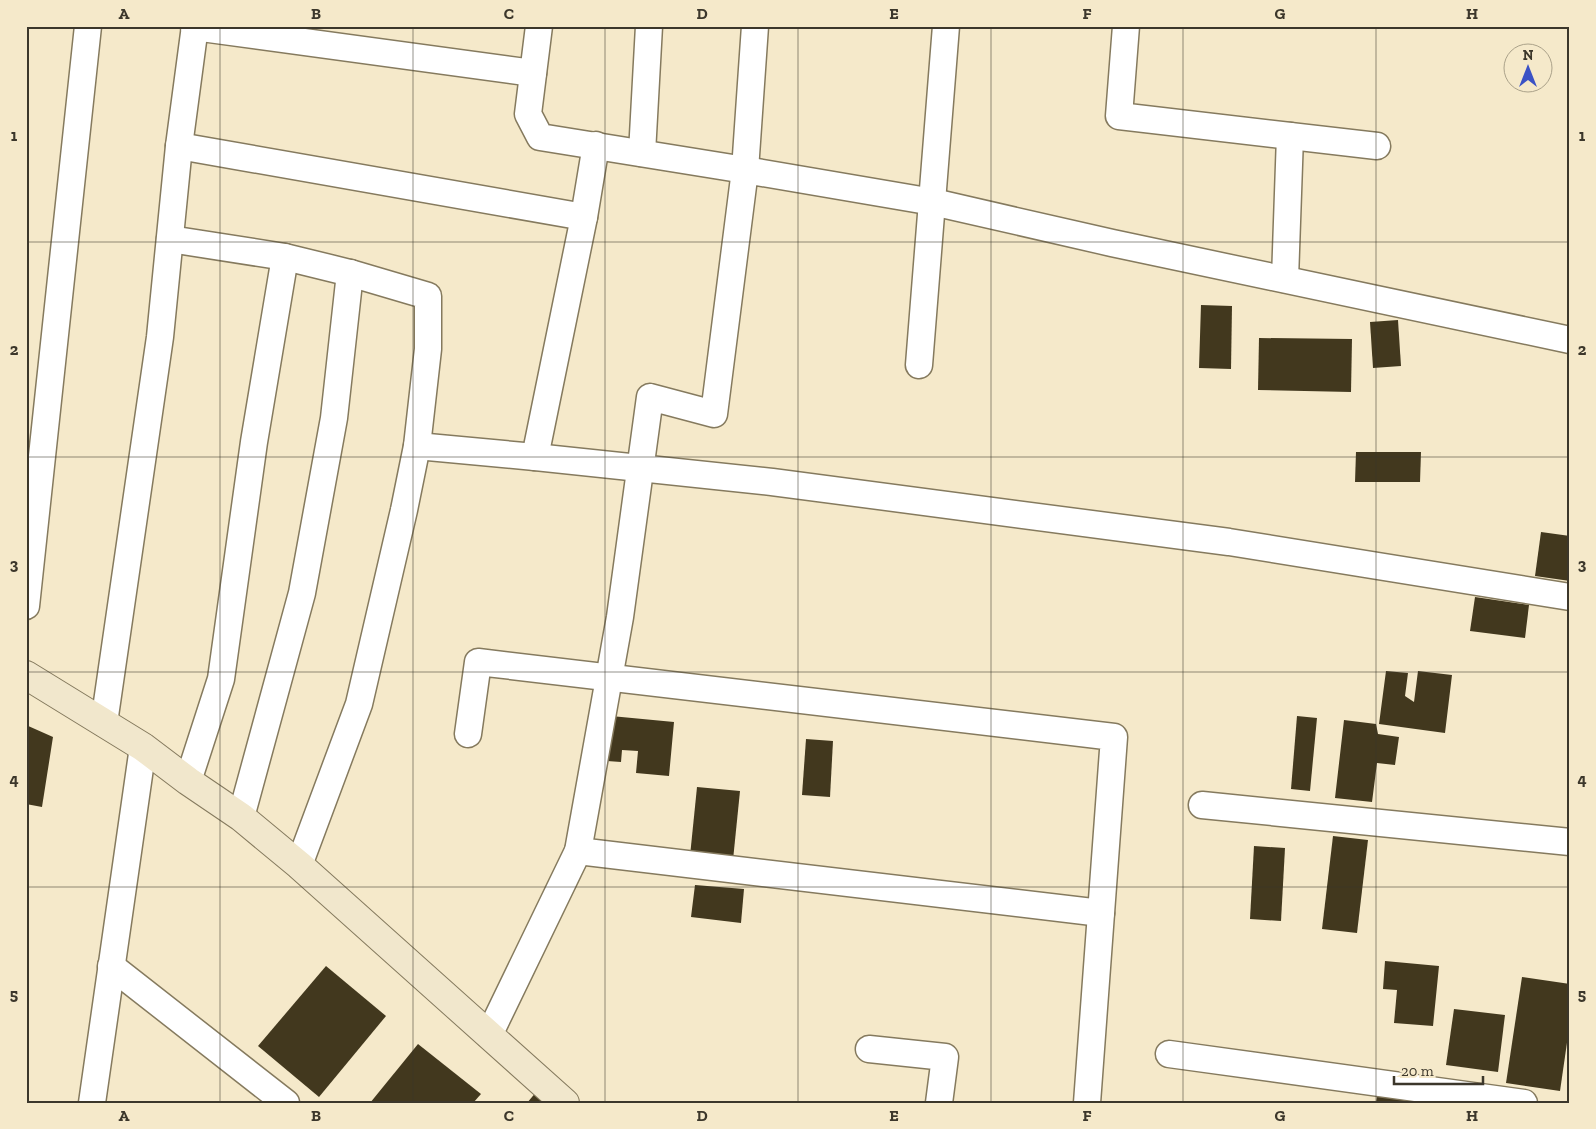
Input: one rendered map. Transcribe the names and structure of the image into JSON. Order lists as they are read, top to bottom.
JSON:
{
  "scale_bar": "20 m",
  "north": "top",
  "grid": {
    "columns": [
      "A",
      "B",
      "C",
      "D",
      "E",
      "F",
      "G",
      "H"
    ],
    "rows": [
      "1",
      "2",
      "3",
      "4",
      "5"
    ]
  }
}
